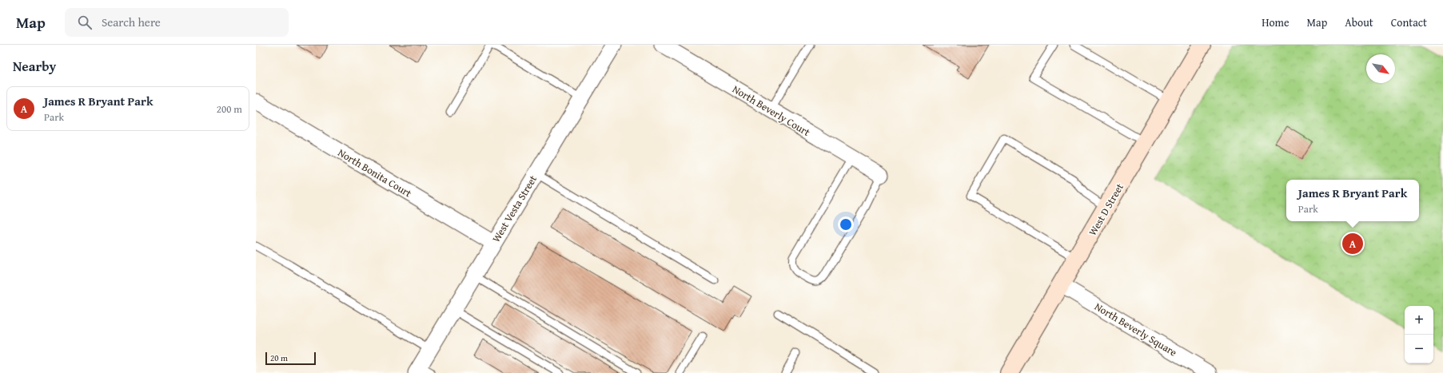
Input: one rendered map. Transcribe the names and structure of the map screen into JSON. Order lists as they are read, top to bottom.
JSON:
{
  "streets": {
    "main road": ["West D Street"],
    "street": [
      "North Beverly Court",
      "North Bonita Court",
      "West Vesta Street",
      "North Beverly Square"
    ]
  },
  "crossings": [
    ["North Bonita Court", "West Vesta Street"],
    ["West D Street", "North Beverly Square"]
  ],
  "scale_bar": "20 m",
  "north": "bottom right",
  "page": {
    "header": "Map",
    "search": "Search here",
    "nav": [
      "Home",
      "Map",
      "About",
      "Contact"
    ],
    "heading": "Nearby",
    "list": [
      {
        "mark": "A",
        "name": "James R Bryant Park",
        "note": "Park",
        "value": "200 m"
      }
    ],
    "popup": ["James R Bryant Park", "Park"],
    "pins": "A",
    "map_buttons": ["+", "−"],
    "scale": "20 m"
  }
}
